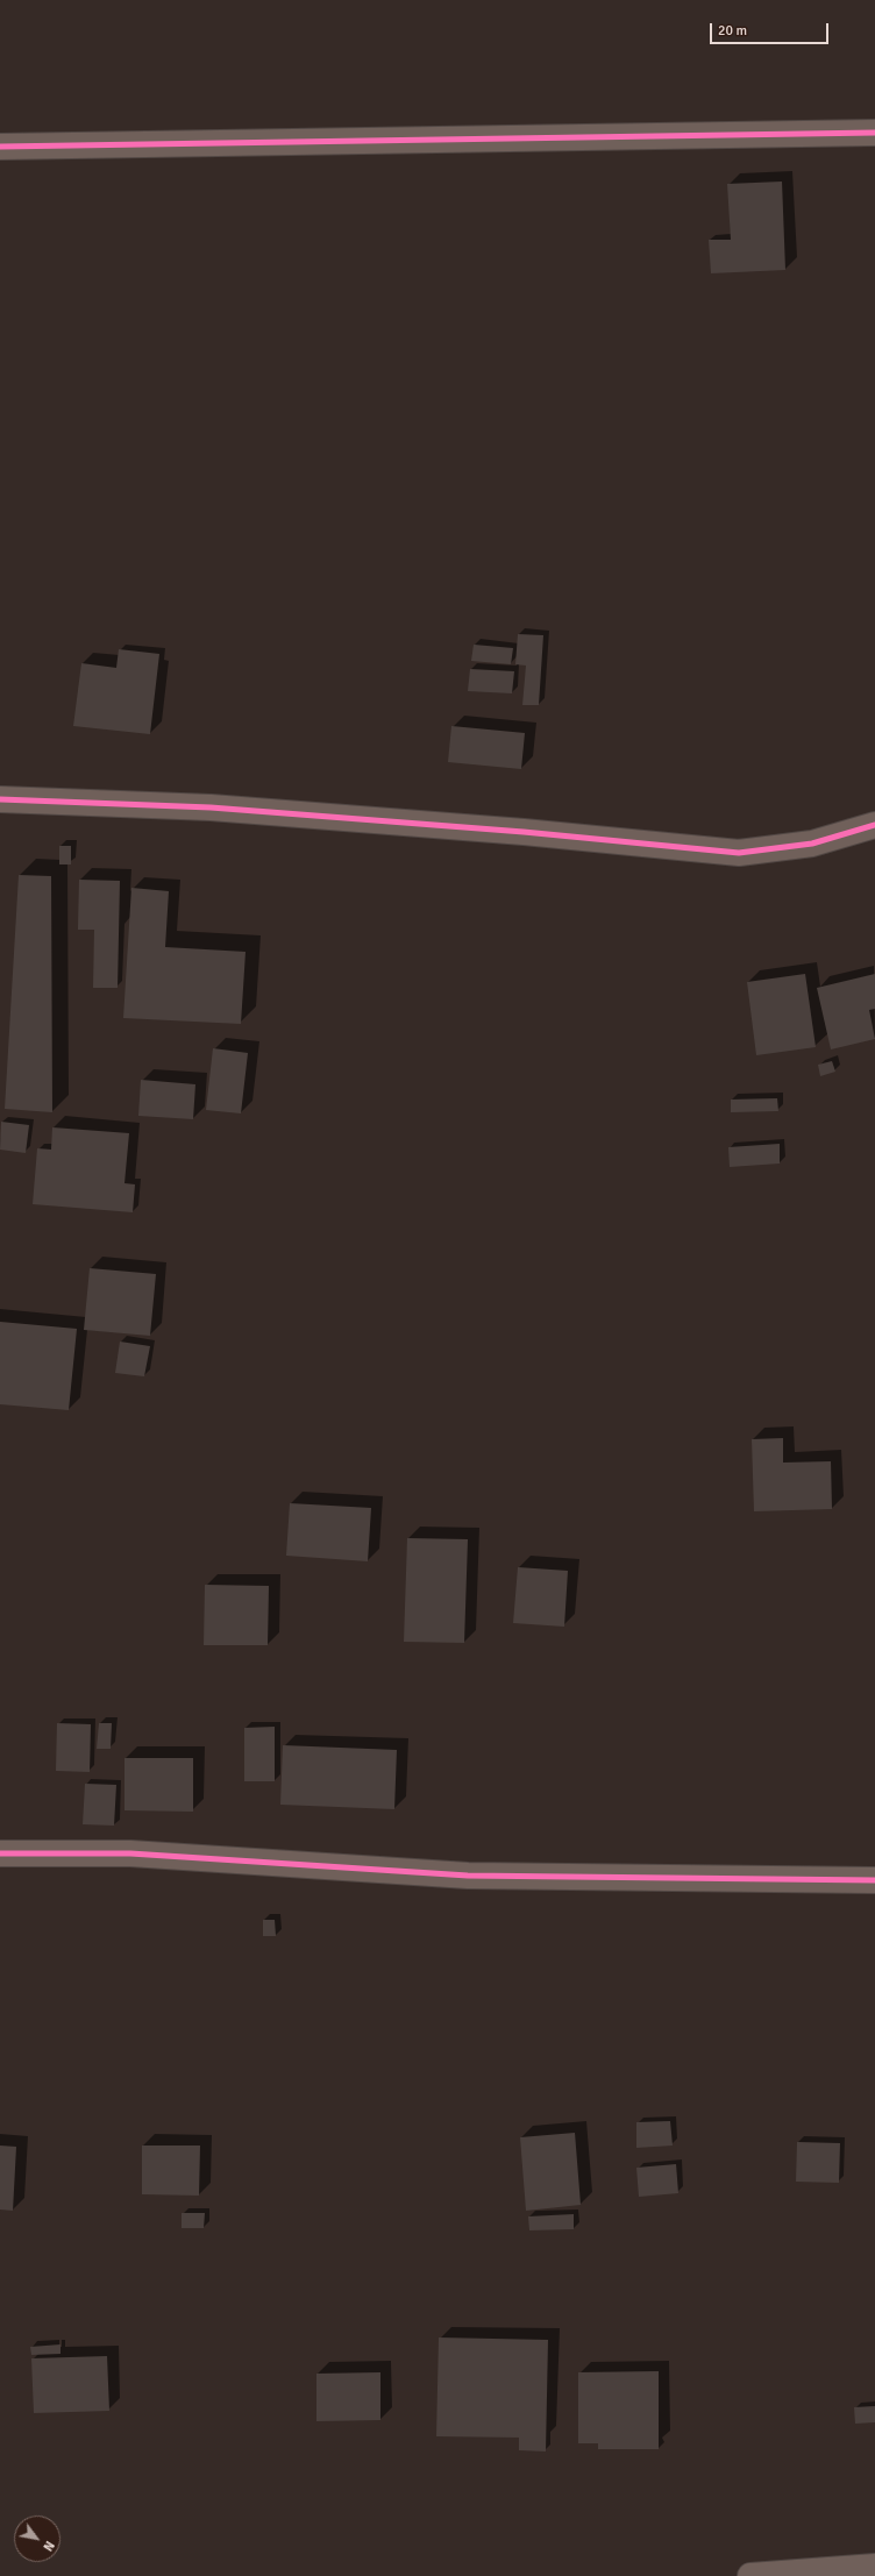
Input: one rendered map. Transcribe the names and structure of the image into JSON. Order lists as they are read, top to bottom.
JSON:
{
  "scale_bar": "20 m",
  "north": "bottom right"
}
